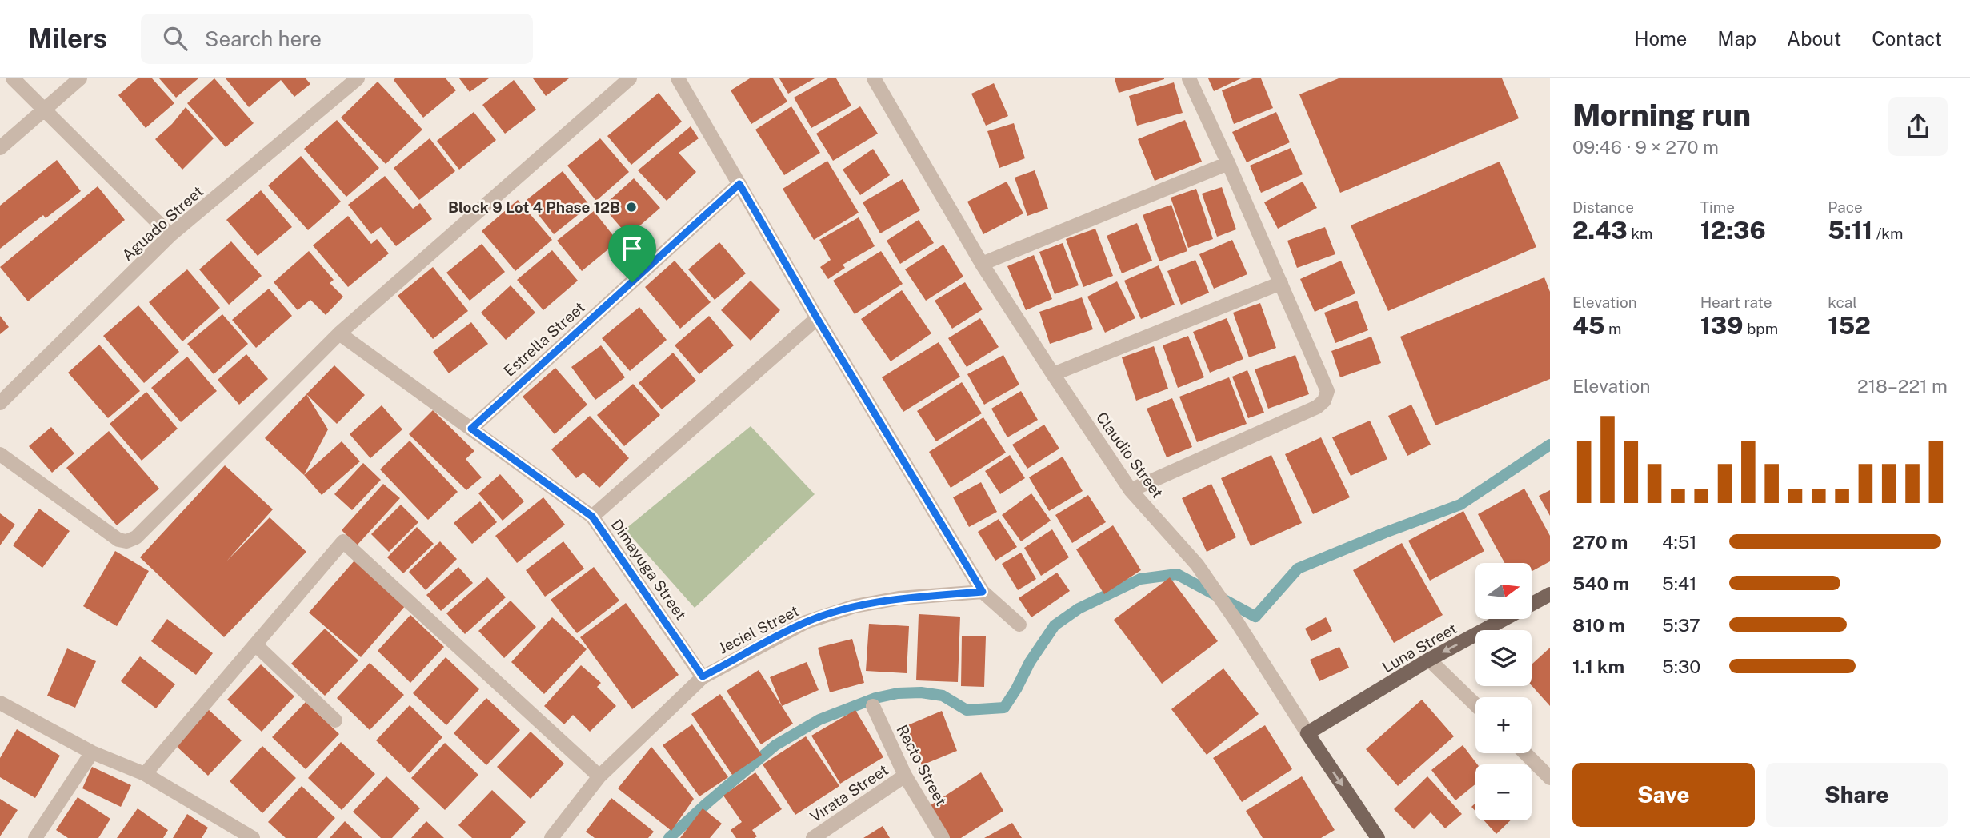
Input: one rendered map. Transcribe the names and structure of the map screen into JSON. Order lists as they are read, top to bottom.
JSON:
{
  "streets": {
    "main road": ["Claudio Street", "Luna Street"],
    "street": [
      "Aguado Street",
      "Estrella Street",
      "Dimayuga Street",
      "Jeciel Street",
      "Recto Street",
      "Virata Street"
    ]
  },
  "crossings": [
    ["Estrella Street", "Dimayuga Street"],
    ["Claudio Street", "Luna Street"],
    ["Dimayuga Street", "Jeciel Street"],
    ["Recto Street", "Virata Street"]
  ],
  "one_way": ["Luna Street"],
  "places": ["Block 9 Lot 4 Phase 12B"],
  "north": "right",
  "page": {
    "header": "Milers",
    "search": "Search here",
    "nav": [
      "Home",
      "Map",
      "About",
      "Contact"
    ],
    "heading": ["Morning run", "09:46 · 9 × 270 m"],
    "stats": [
      ["Distance", "2.43 km"],
      ["Time", "12:36"],
      ["Pace", "5:11 /km"],
      ["Elevation", "45 m"],
      ["Heart rate", "139 bpm"],
      ["kcal", "152"]
    ],
    "chart": ["Elevation", "218–221 m"],
    "list": [
      {
        "name": "270 m",
        "note": "4:51"
      },
      {
        "name": "540 m",
        "note": "5:41"
      },
      {
        "name": "810 m",
        "note": "5:37"
      },
      {
        "name": "1.1 km",
        "note": "5:30"
      }
    ],
    "map_buttons": ["+", "−"],
    "buttons": ["Save", "Share"]
  }
}
